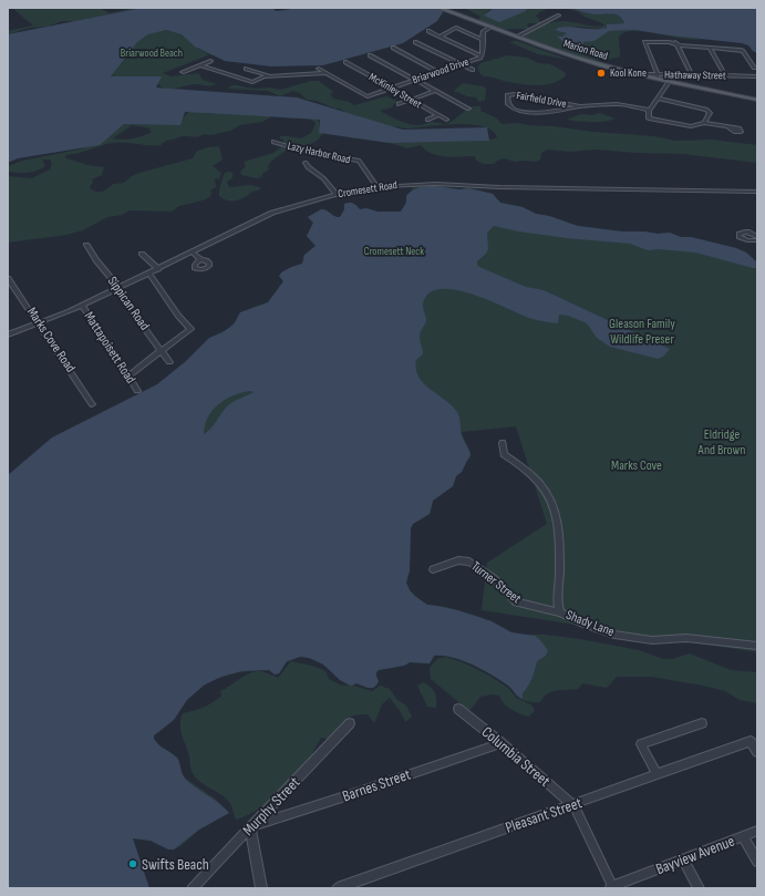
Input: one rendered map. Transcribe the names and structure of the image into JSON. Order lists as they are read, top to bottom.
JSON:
{
  "streets": {
    "main road": ["Marion Road"],
    "street": [
      "Briarwood Drive",
      "Hathaway Street",
      "McKinley Street",
      "Fairfield Drive",
      "Lazy Harbor Road",
      "Cromesett Road",
      "Sippican Road",
      "Marks Cove Road",
      "Mattapoisett Road",
      "Turner Street",
      "Shady Lane",
      "Columbia Street",
      "Barnes Street",
      "Murphy Street",
      "Pleasant Street",
      "Bayview Avenue"
    ]
  },
  "crossings": [
    ["Marion Road", "Hathaway Street"],
    ["Briarwood Drive", "McKinley Street"],
    ["Lazy Harbor Road", "Cromesett Road"],
    ["Cromesett Road", "Sippican Road"],
    ["Cromesett Road", "Marks Cove Road"],
    ["Cromesett Road", "Mattapoisett Road"],
    ["Turner Street", "Shady Lane"],
    ["Columbia Street", "Barnes Street"],
    ["Columbia Street", "Pleasant Street"],
    ["Barnes Street", "Murphy Street"]
  ],
  "parks": [
    "Briarwood Beach",
    "Cromesett Neck",
    "Gleason Family Wildlife Preser",
    "Eldridge And Brown",
    "Marks Cove"
  ],
  "places": ["Kool Kone", "Swifts Beach"]
}
